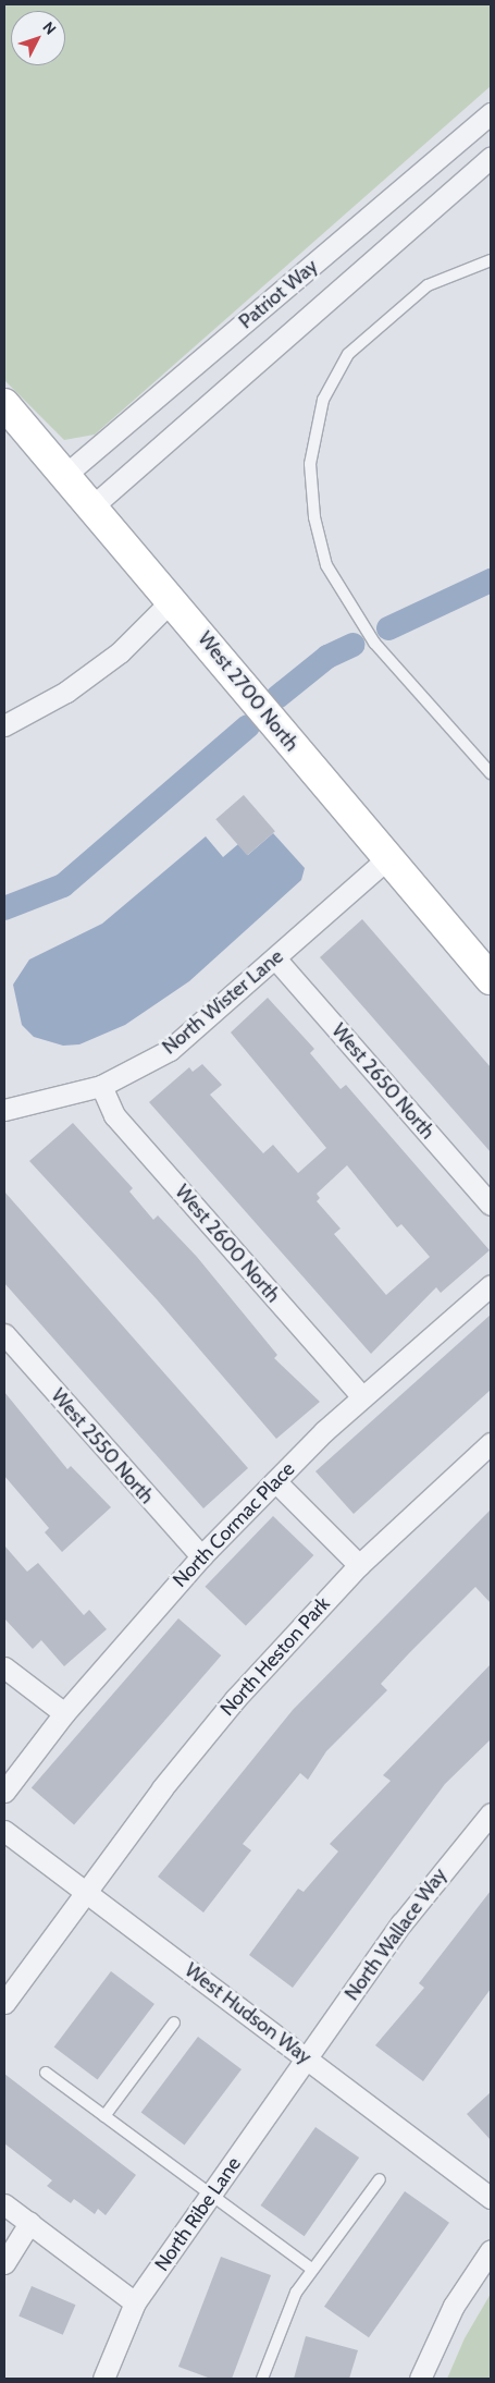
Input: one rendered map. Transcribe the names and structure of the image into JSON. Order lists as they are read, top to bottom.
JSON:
{
  "streets": {
    "street": [
      "Patriot Way",
      "West 2700 North",
      "North Wister Lane",
      "West 2650 North",
      "West 2600 North",
      "West 2550 North",
      "North Cormac Place",
      "North Heston Park",
      "North Wallace Way",
      "West Hudson Way",
      "North Ribe Lane"
    ]
  },
  "crossings": [
    ["Patriot Way", "West 2700 North"],
    ["West 2700 North", "North Wister Lane"],
    ["North Wister Lane", "West 2650 North"],
    ["North Wister Lane", "West 2600 North"],
    ["West 2600 North", "North Cormac Place"],
    ["West 2550 North", "North Cormac Place"],
    ["North Heston Park", "West Hudson Way"],
    ["North Wallace Way", "West Hudson Way"],
    ["North Wallace Way", "North Ribe Lane"],
    ["West Hudson Way", "North Ribe Lane"]
  ],
  "north": "top right"
}
